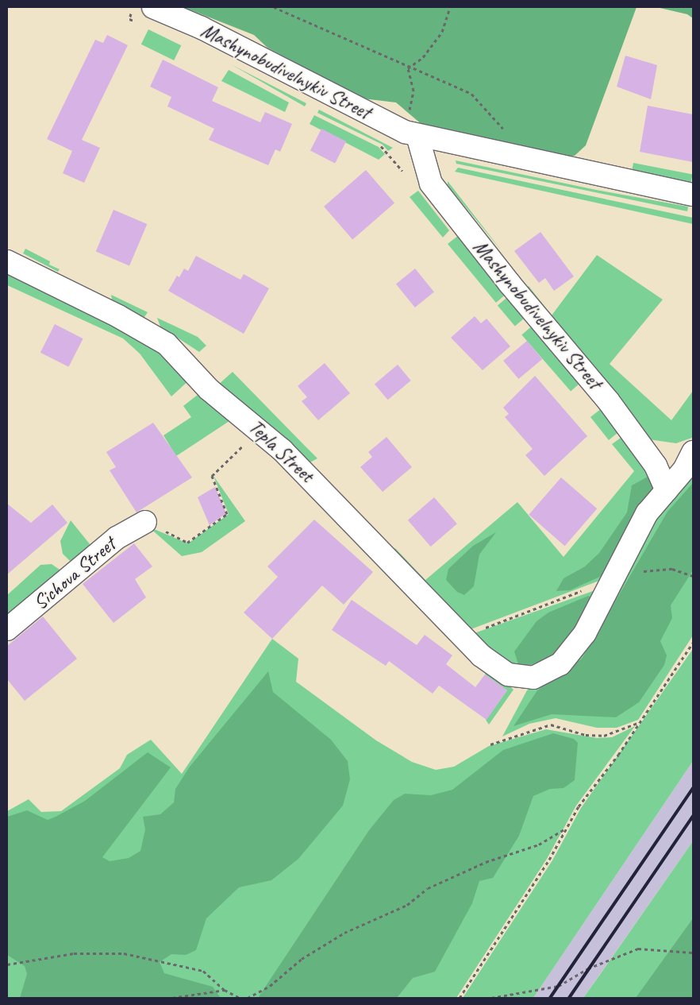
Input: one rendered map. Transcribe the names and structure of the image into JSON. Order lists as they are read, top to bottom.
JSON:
{
  "streets": {
    "street": ["Mashynobudivelnykiv Street", "Tepla Street", "Sichova Street"]
  },
  "crossings": [
    ["Mashynobudivelnykiv Street", "Tepla Street"]
  ]
}
